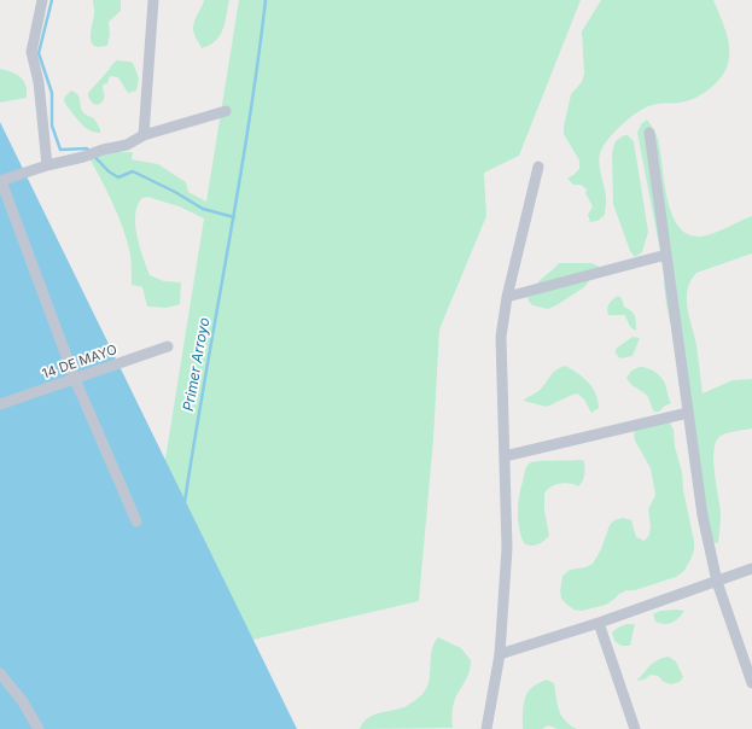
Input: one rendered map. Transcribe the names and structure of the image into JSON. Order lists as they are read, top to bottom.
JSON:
{
  "streets": {
    "street": ["14 DE MAYO"]
  },
  "water": ["Primer Arroyo"]
}
